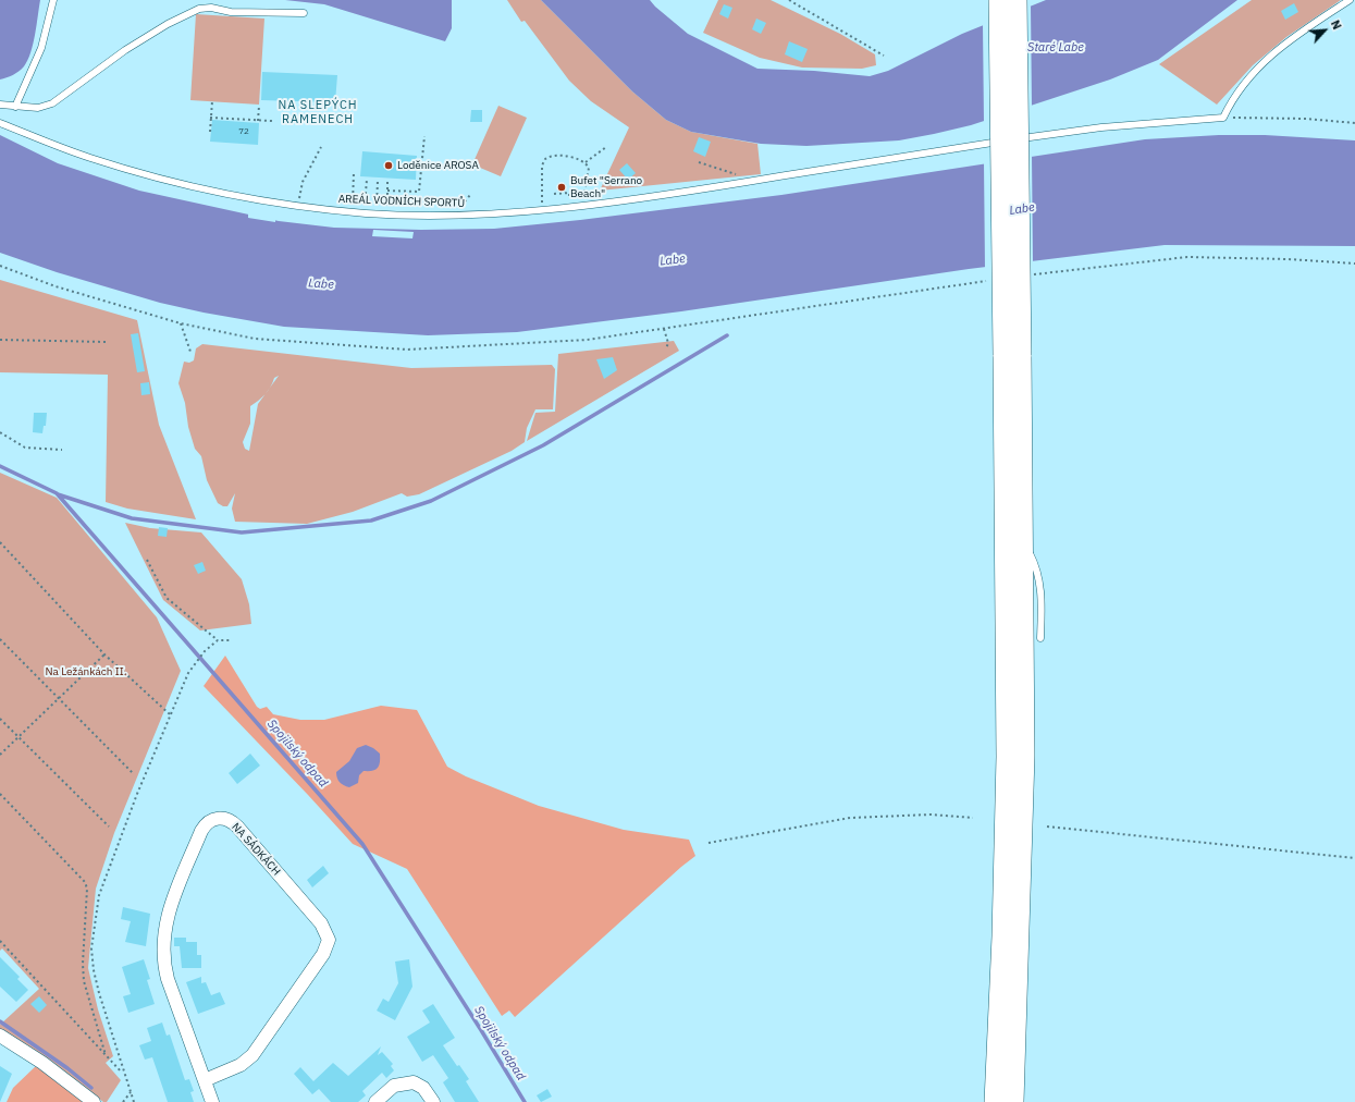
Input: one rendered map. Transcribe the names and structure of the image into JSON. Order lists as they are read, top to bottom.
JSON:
{
  "streets": {
    "street": ["NA SÁDKÁCH"],
    "lane": ["AREÁL VODNÍCH SPORTŮ"]
  },
  "districts": ["NA SLEPÝCH RAMENECH"],
  "water": ["Staré Labe", "Labe", "Spojilský odpad"],
  "parks": ["Na Ležánkách II."],
  "places": ["Loděnice AROSA", "Bufet \"Serrano Beach\""],
  "house_numbers": ["72"],
  "north": "top right"
}
